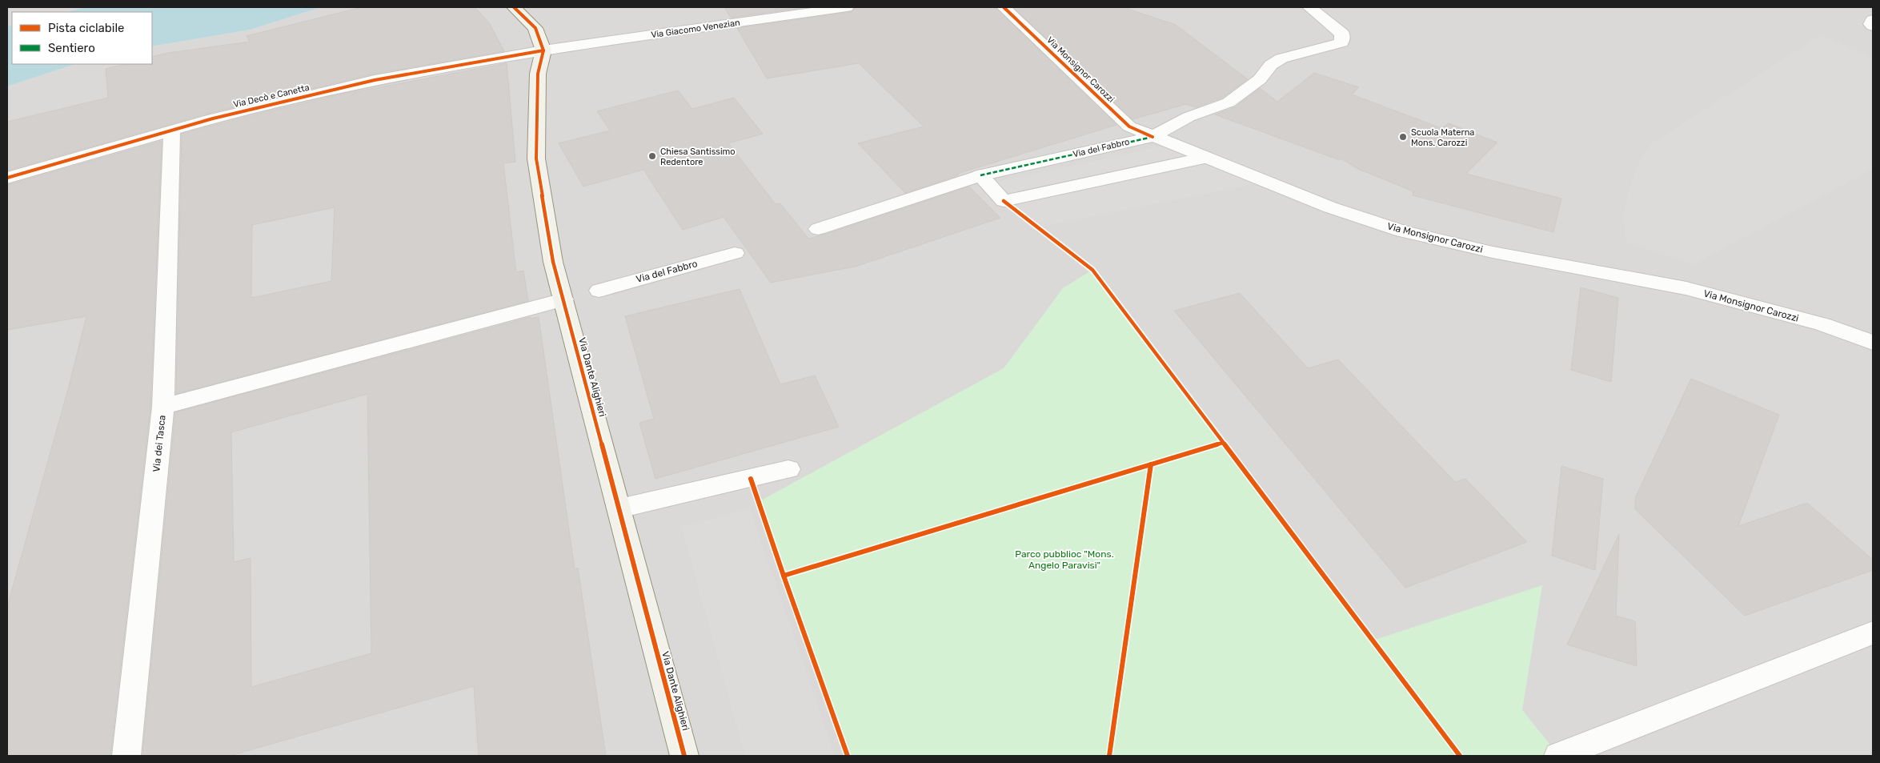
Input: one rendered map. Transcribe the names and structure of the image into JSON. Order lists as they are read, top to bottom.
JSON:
{
  "streets": {
    "main road": ["Via Dante Alighieri"],
    "street": [
      "Via Giacomo Venezian",
      "Via Monsignor Carozzi",
      "Via Decò e Canetta",
      "Via del Fabbro",
      "Via dei Tasca"
    ]
  },
  "crossings": [
    ["Via Giacomo Venezian", "Via Decò e Canetta"],
    ["Via Giacomo Venezian", "Via Dante Alighieri"],
    ["Via Monsignor Carozzi", "Via del Fabbro"],
    ["Via Decò e Canetta", "Via Dante Alighieri"],
    ["Via Decò e Canetta", "Via dei Tasca"]
  ],
  "parks": ["Parco pubblioc \"Mons. Angelo Paravisi\""],
  "places": ["Scuola Materna Mons. Carozzi", "Chiesa Santissimo Redentore"],
  "legend": ["Pista ciclabile", "Sentiero"]
}
